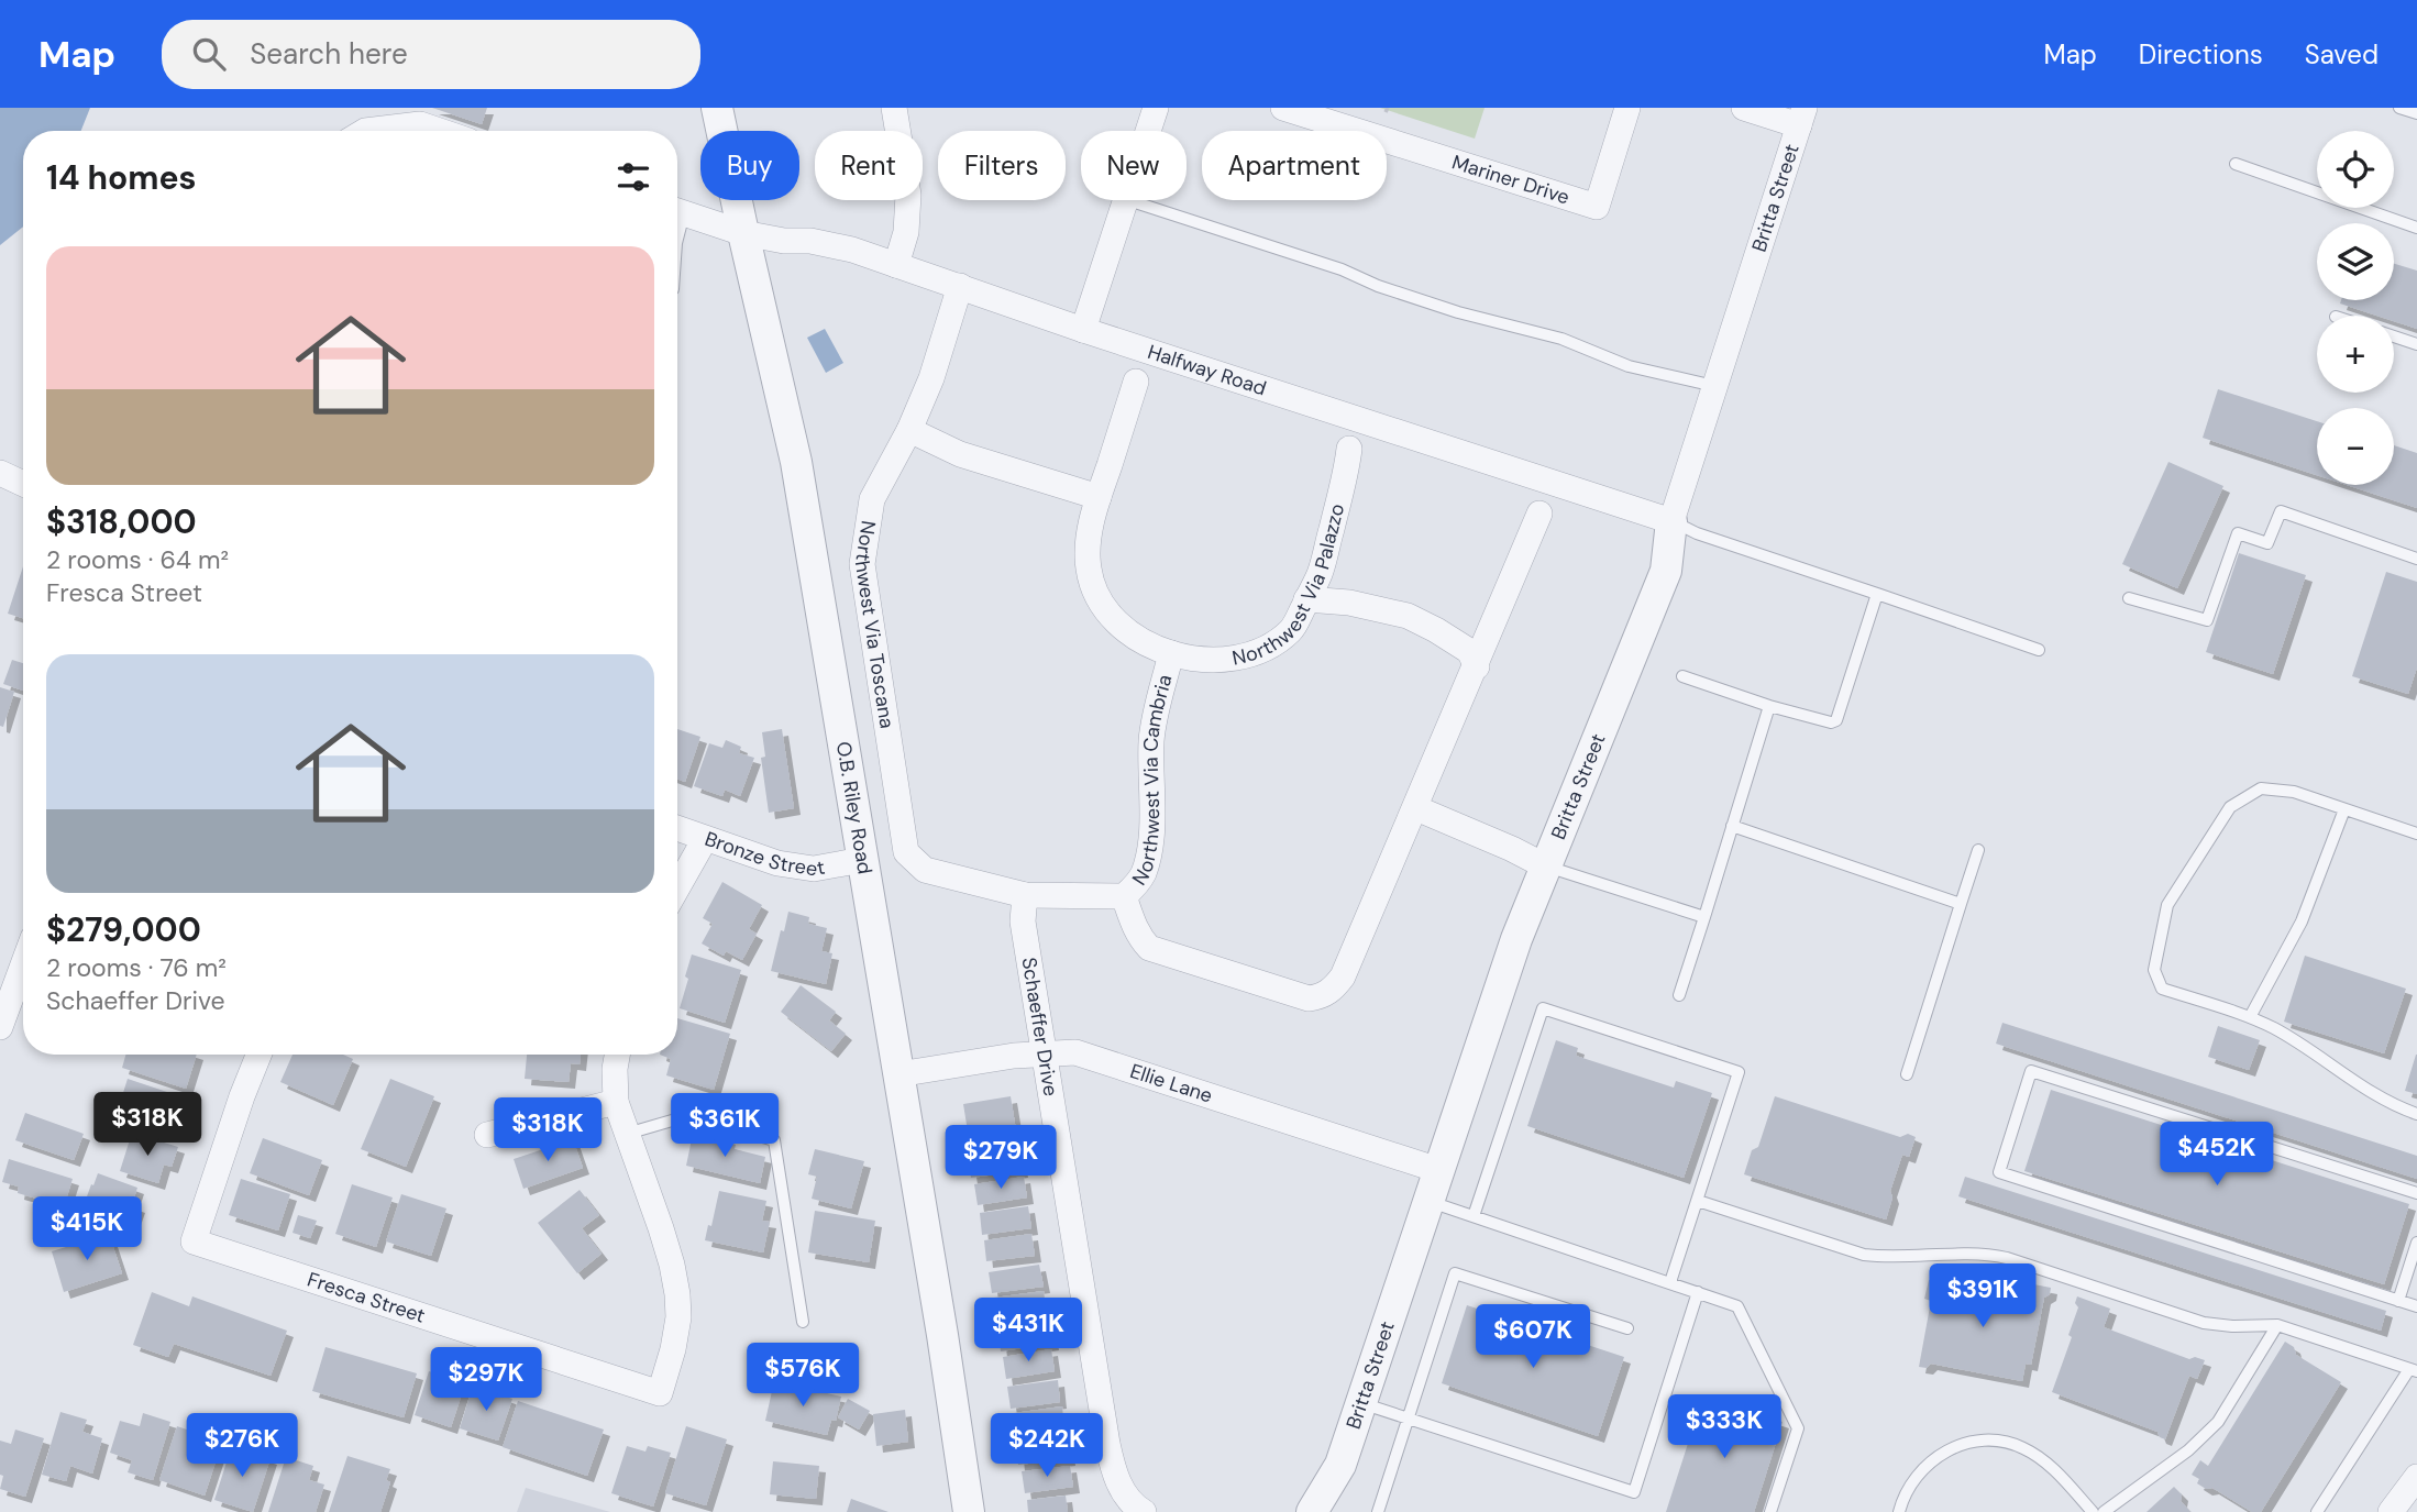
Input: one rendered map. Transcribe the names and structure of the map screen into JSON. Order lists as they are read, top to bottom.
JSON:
{
  "streets": {
    "street": [
      "Mariner Drive",
      "Britta Street",
      "Halfway Road",
      "Northwest Via Palazzo",
      "Northwest Via Toscana",
      "Northwest Via Cambria",
      "O.B. Riley Road",
      "Bronze Street",
      "Schaeffer Drive",
      "Ellie Lane",
      "Fresca Street"
    ]
  },
  "crossings": [
    ["Britta Street", "Halfway Road"],
    ["Britta Street", "Ellie Lane"],
    ["Halfway Road", "Northwest Via Toscana"],
    ["Halfway Road", "O.B. Riley Road"],
    ["Northwest Via Palazzo", "Northwest Via Cambria"],
    ["Northwest Via Toscana", "Northwest Via Cambria"],
    ["Northwest Via Toscana", "Schaeffer Drive"],
    ["Northwest Via Cambria", "Schaeffer Drive"],
    ["O.B. Riley Road", "Bronze Street"],
    ["O.B. Riley Road", "Ellie Lane"],
    ["Schaeffer Drive", "Ellie Lane"]
  ],
  "page": {
    "header": "Map",
    "search": "Search here",
    "nav": ["Map", "Directions", "Saved"],
    "map_buttons": ["+", "−"],
    "chip": [
      "Buy",
      "Rent",
      "Filters",
      "New",
      "Apartment"
    ],
    "heading": "14 homes",
    "list": [
      {
        "name": "$318,000",
        "note": "2 rooms · 64 m² · Fresca Street"
      },
      {
        "name": "$279,000",
        "note": "2 rooms · 76 m² · Schaeffer Drive"
      }
    ],
    "price": [
      "$318K",
      "$361K",
      "$318K",
      "$452K",
      "$279K",
      "$415K",
      "$391K",
      "$431K",
      "$607K",
      "$576K",
      "$297K",
      "$333K",
      "$276K",
      "$242K"
    ]
  }
}
